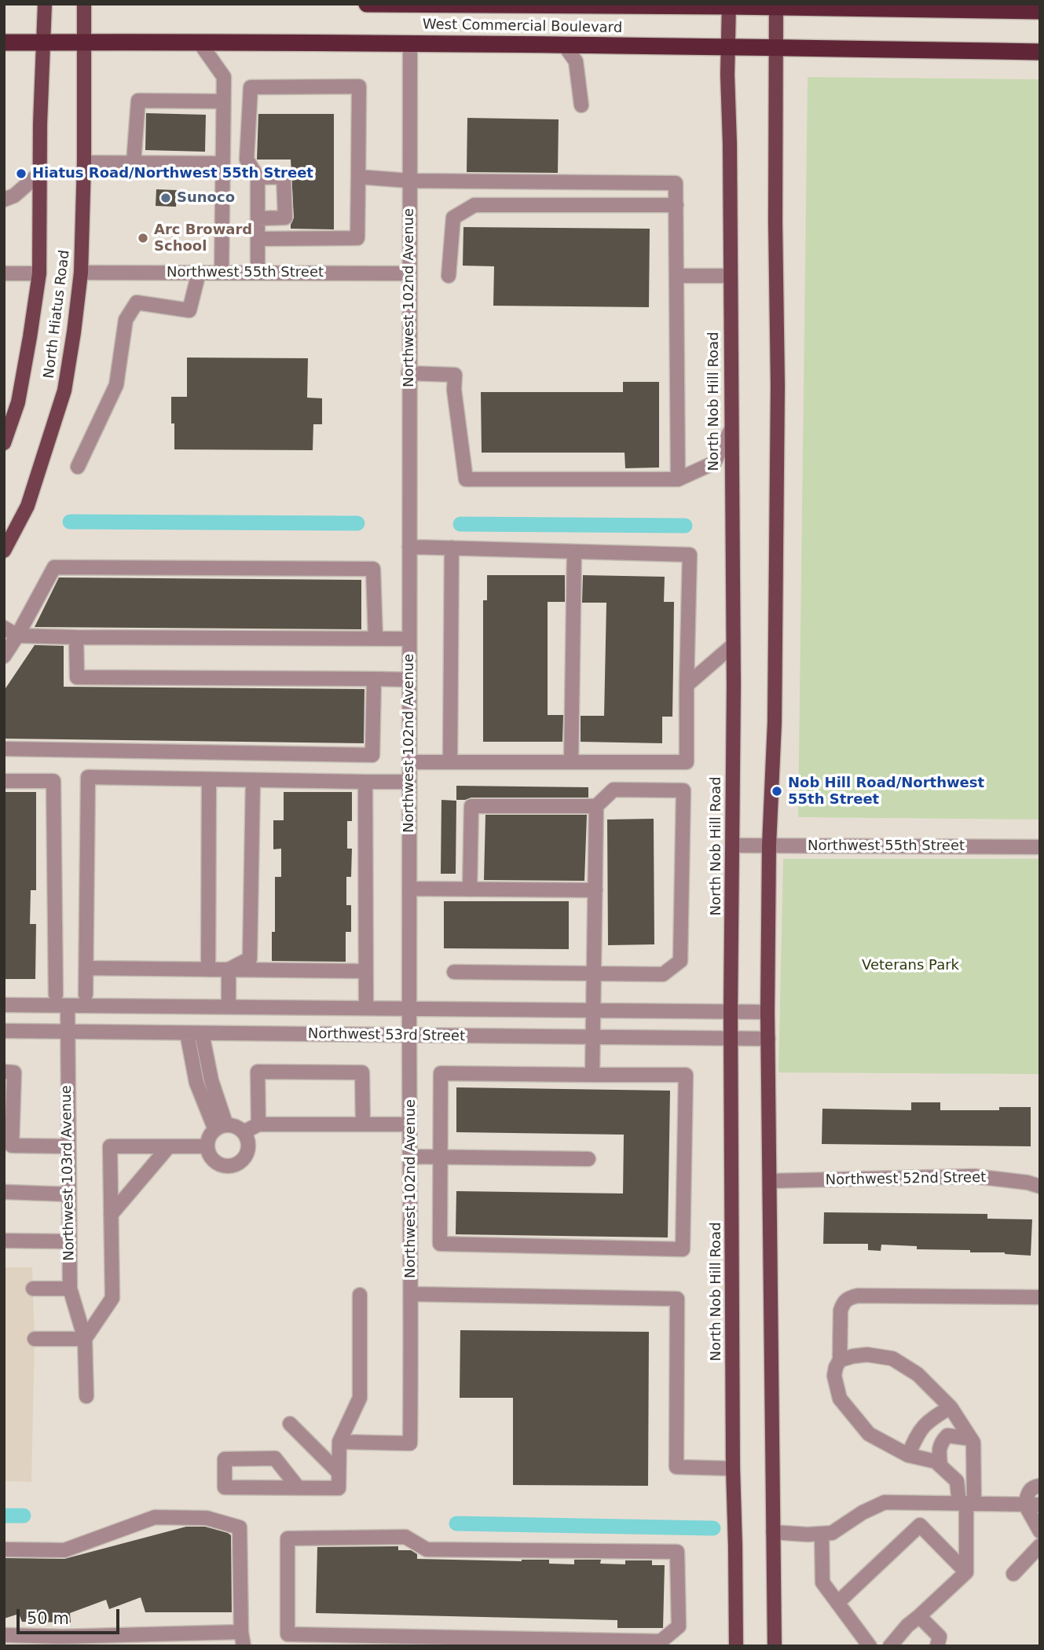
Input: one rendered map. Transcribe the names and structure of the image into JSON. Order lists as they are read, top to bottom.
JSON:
{
  "streets": {
    "highway": ["West Commercial Boulevard"],
    "main road": ["North Hiatus Road", "North Nob Hill Road"],
    "street": [
      "Northwest 55th Street",
      "Northwest 102nd Avenue",
      "Northwest 53rd Street",
      "Northwest 103rd Avenue",
      "Northwest 52nd Street"
    ]
  },
  "crossings": [
    ["West Commercial Boulevard", "Northwest 102nd Avenue"],
    ["West Commercial Boulevard", "North Hiatus Road"],
    ["West Commercial Boulevard", "North Nob Hill Road"],
    ["Northwest 55th Street", "Northwest 102nd Avenue"],
    ["Northwest 55th Street", "North Hiatus Road"],
    ["Northwest 55th Street", "North Nob Hill Road"],
    ["Northwest 102nd Avenue", "Northwest 53rd Street"],
    ["North Nob Hill Road", "Northwest 53rd Street"],
    ["Northwest 53rd Street", "Northwest 103rd Avenue"]
  ],
  "parks": ["Veterans Park"],
  "places": [
    "Hiatus Road/Northwest 55th Street",
    "Sunoco",
    "Arc Broward School",
    "Nob Hill Road/Northwest 55th Street"
  ],
  "scale_bar": "50 m"
}
